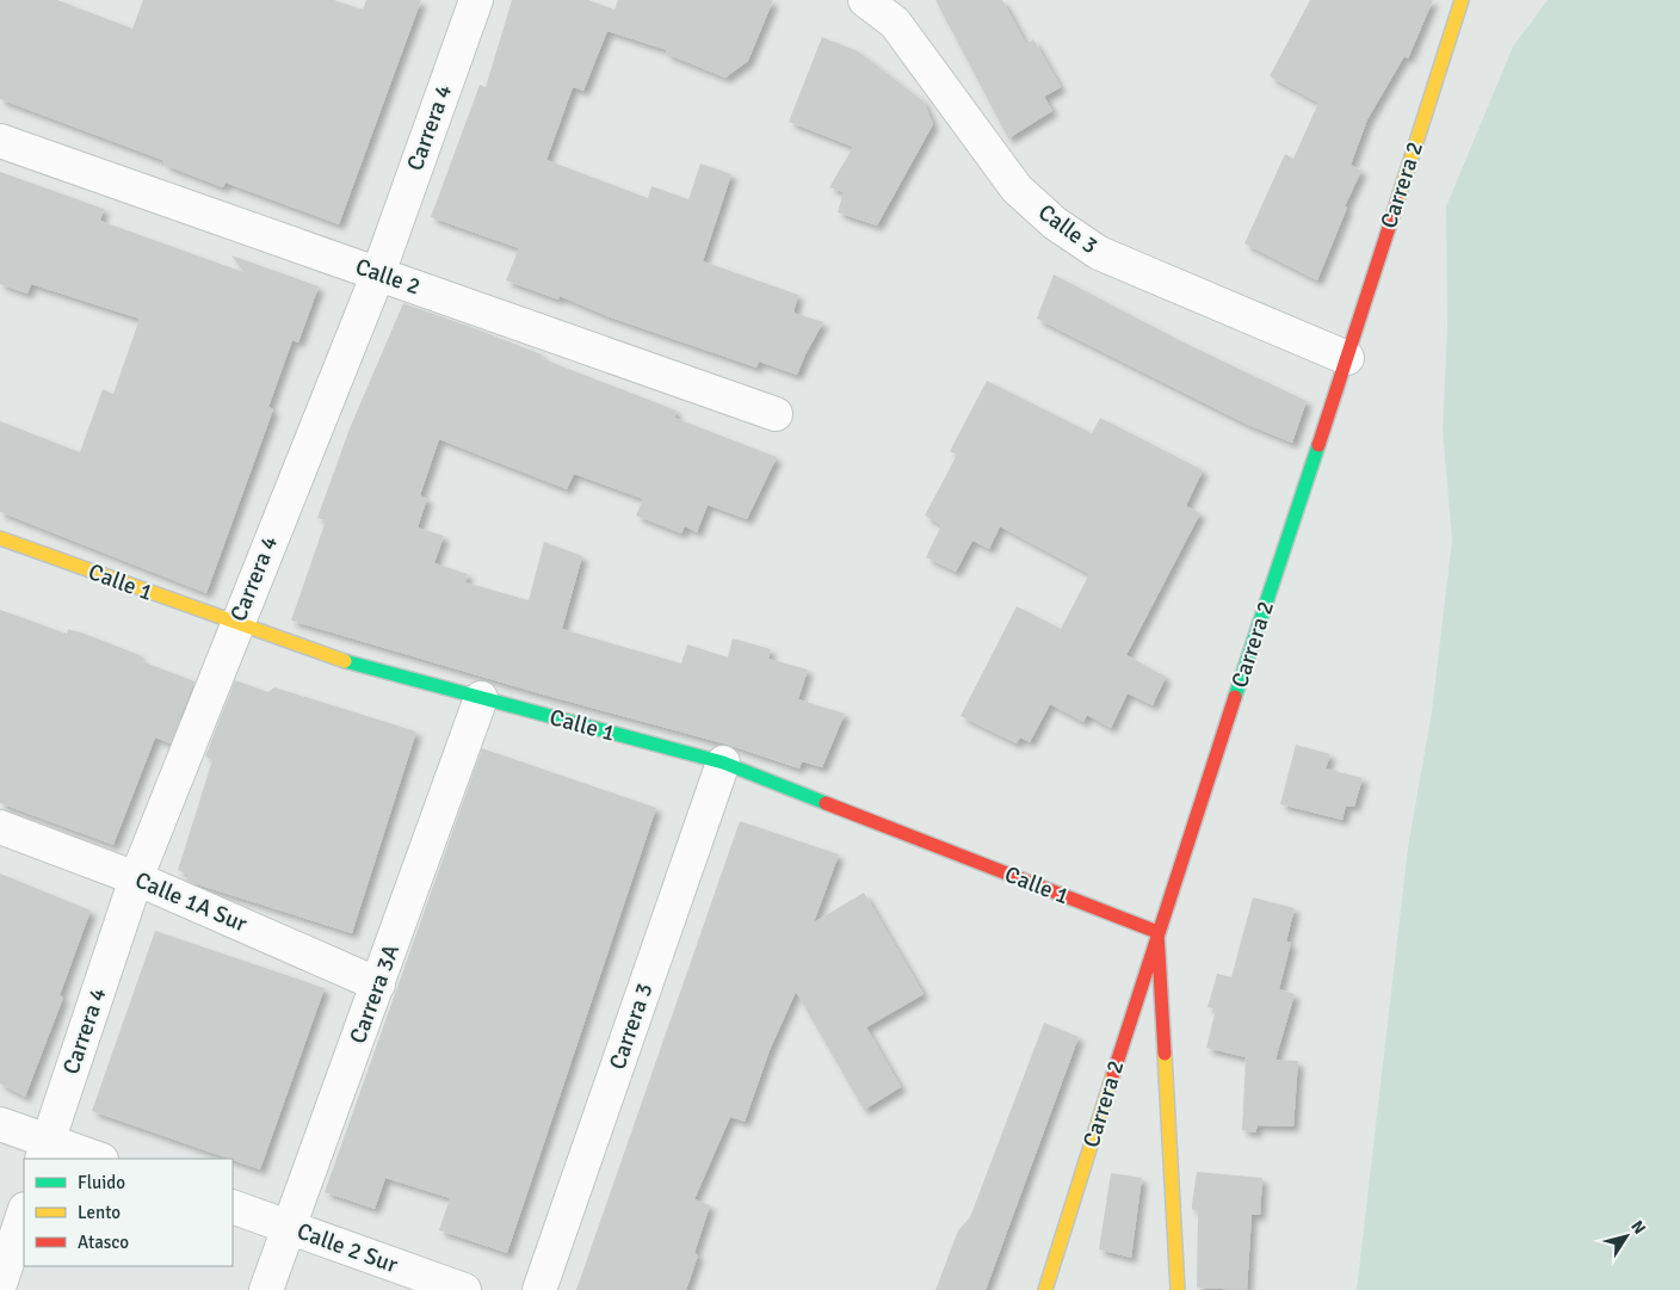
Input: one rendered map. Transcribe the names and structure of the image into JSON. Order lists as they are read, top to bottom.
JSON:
{
  "streets": {
    "street": [
      "Carrera 4",
      "Carrera 2",
      "Calle 3",
      "Calle 2",
      "Calle 1",
      "Calle 1A Sur",
      "Carrera 3A",
      "Carrera 3",
      "Calle 2 Sur"
    ]
  },
  "crossings": [
    ["Carrera 4", "Calle 2"],
    ["Carrera 4", "Calle 1"],
    ["Carrera 4", "Calle 1A Sur"],
    ["Carrera 2", "Calle 3"],
    ["Carrera 2", "Calle 1"],
    ["Calle 1", "Carrera 3A"],
    ["Calle 1", "Carrera 3"],
    ["Calle 1A Sur", "Carrera 3A"],
    ["Carrera 3A", "Calle 2 Sur"]
  ],
  "legend": ["Fluido", "Lento", "Atasco"],
  "north": "top right"
}
